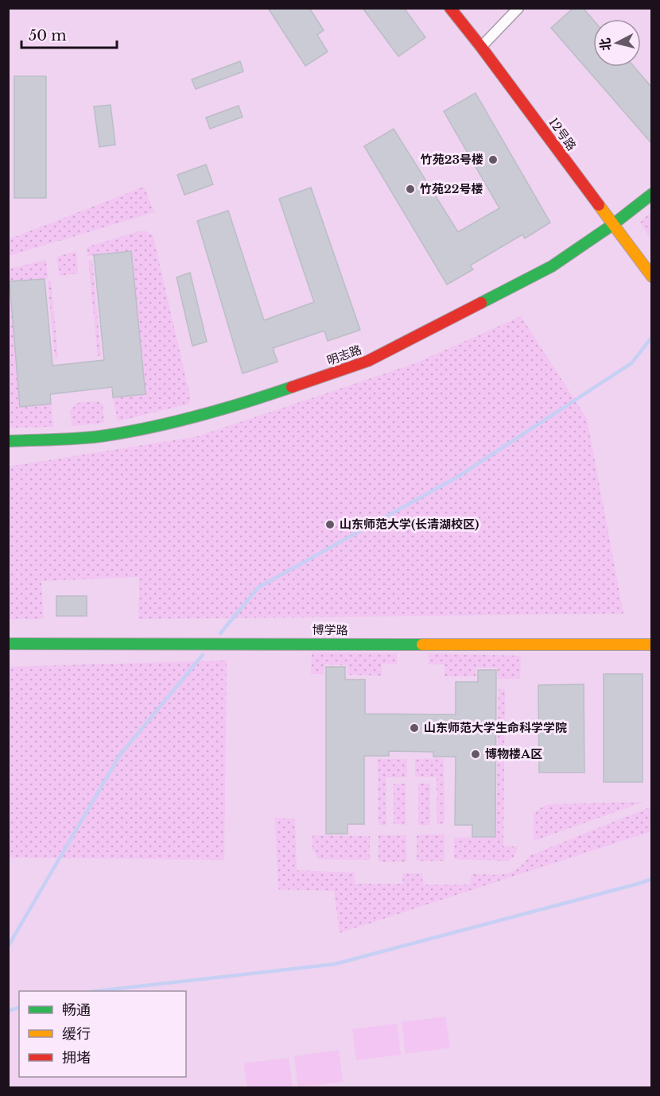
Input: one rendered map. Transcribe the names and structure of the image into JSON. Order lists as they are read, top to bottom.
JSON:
{
  "streets": {
    "street": ["12号路", "明志路", "博学路"]
  },
  "crossings": [
    ["12号路", "明志路"]
  ],
  "places": [
    "竹苑23号楼",
    "竹苑22号楼",
    "山东师范大学(长清湖校区)",
    "山东师范大学生命科学学院",
    "博物楼A区"
  ],
  "legend": ["畅通", "缓行", "拥堵"],
  "scale_bar": "50 m",
  "north": "left"
}
